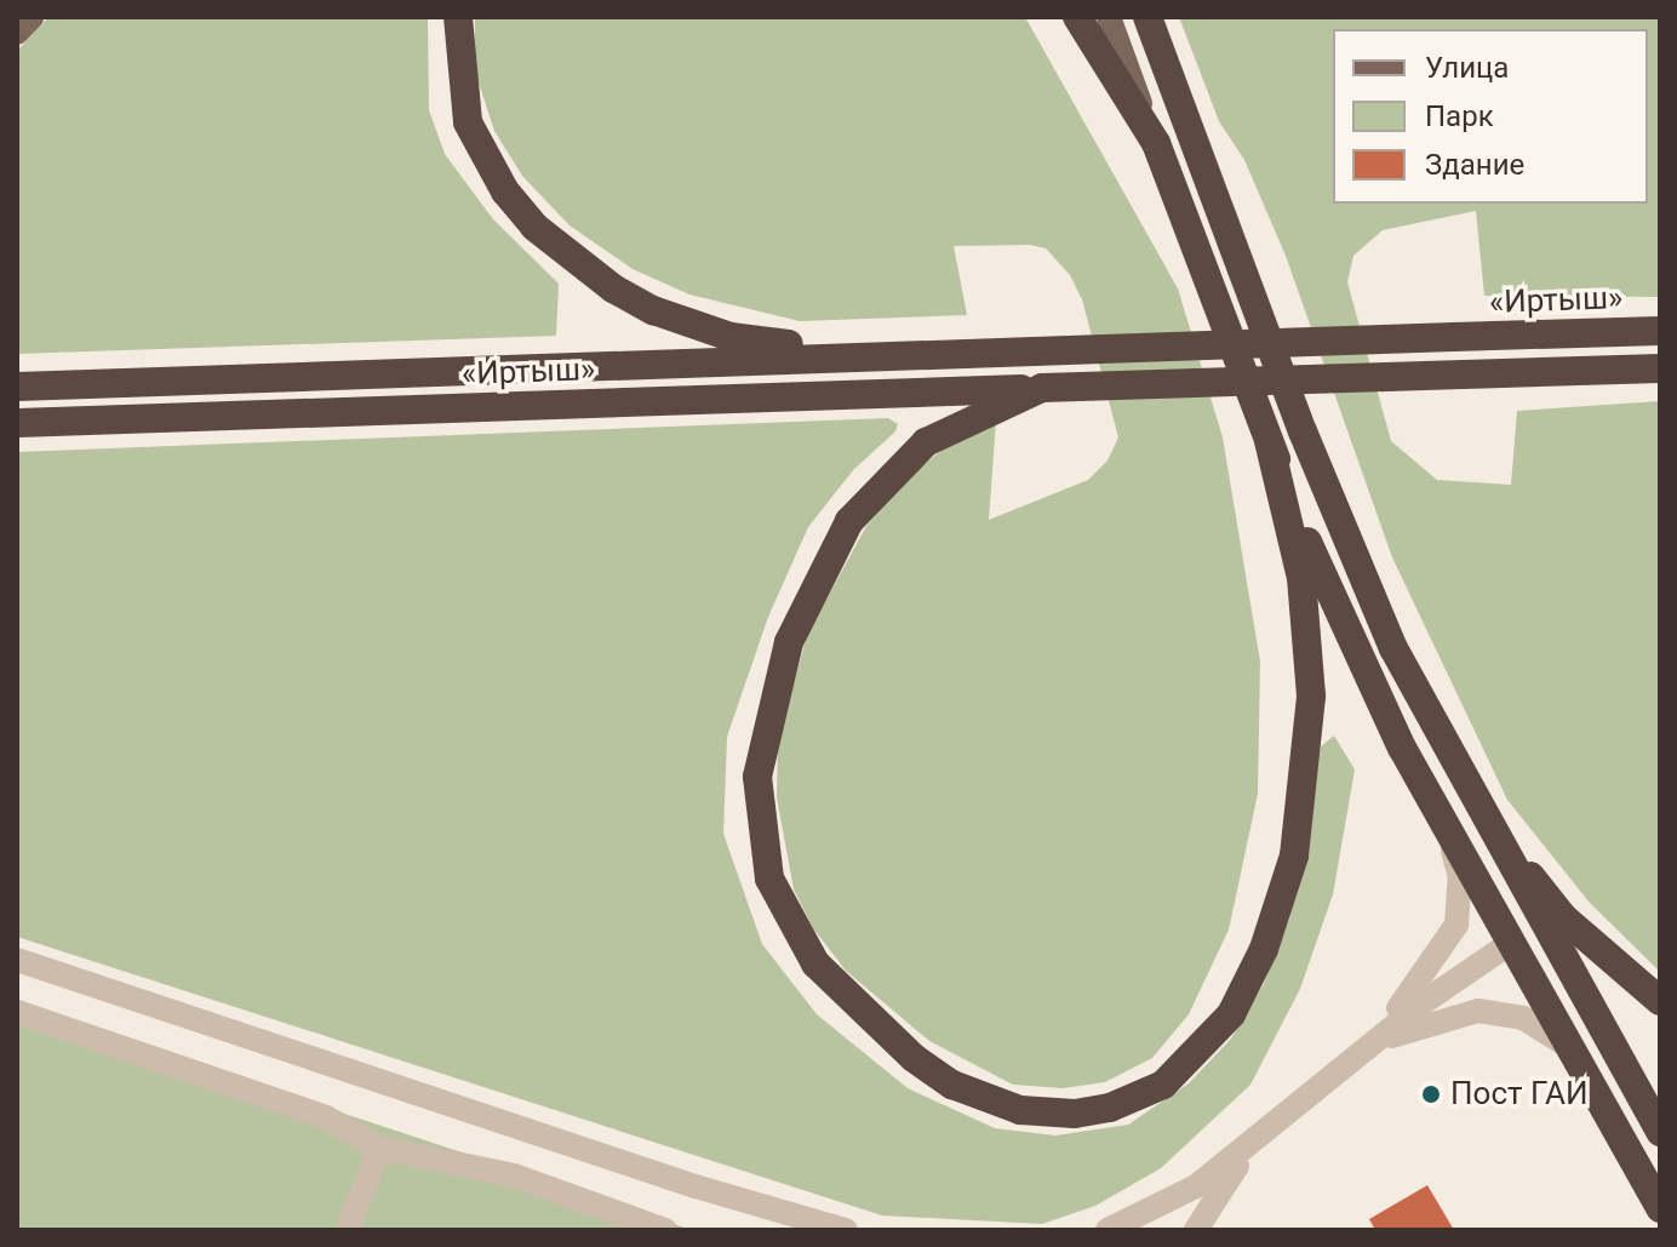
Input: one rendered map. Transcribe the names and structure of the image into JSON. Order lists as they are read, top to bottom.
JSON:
{
  "streets": {
    "highway": ["«Иртыш»"]
  },
  "places": ["Пост ГАИ"],
  "legend": ["Улица", "Парк", "Здание"]
}
